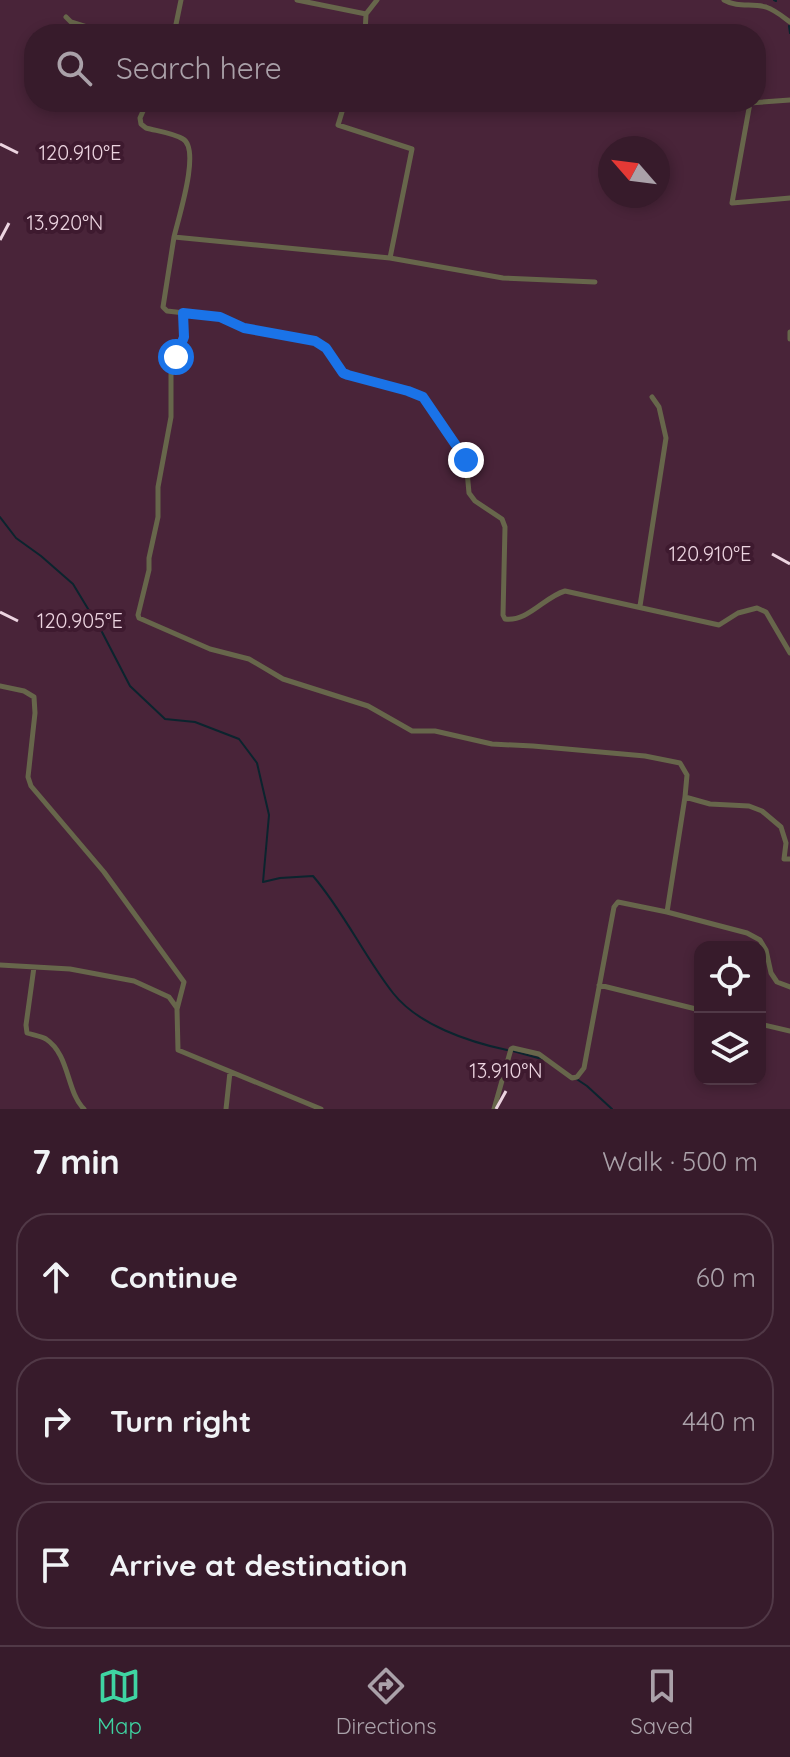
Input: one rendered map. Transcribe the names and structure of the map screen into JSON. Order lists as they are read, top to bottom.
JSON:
{
  "north": "top left",
  "page": {
    "search": "Search here",
    "heading": ["7 min", "Walk · 500 m"],
    "list": [
      ["Continue", "60 m"],
      ["Turn right", "440 m"],
      "Arrive at destination"
    ],
    "nav": ["Map", "Directions", "Saved"]
  },
  "coordinates": [
    "120.910°E",
    "13.920°N",
    "120.905°E",
    "13.910°N"
  ]
}
